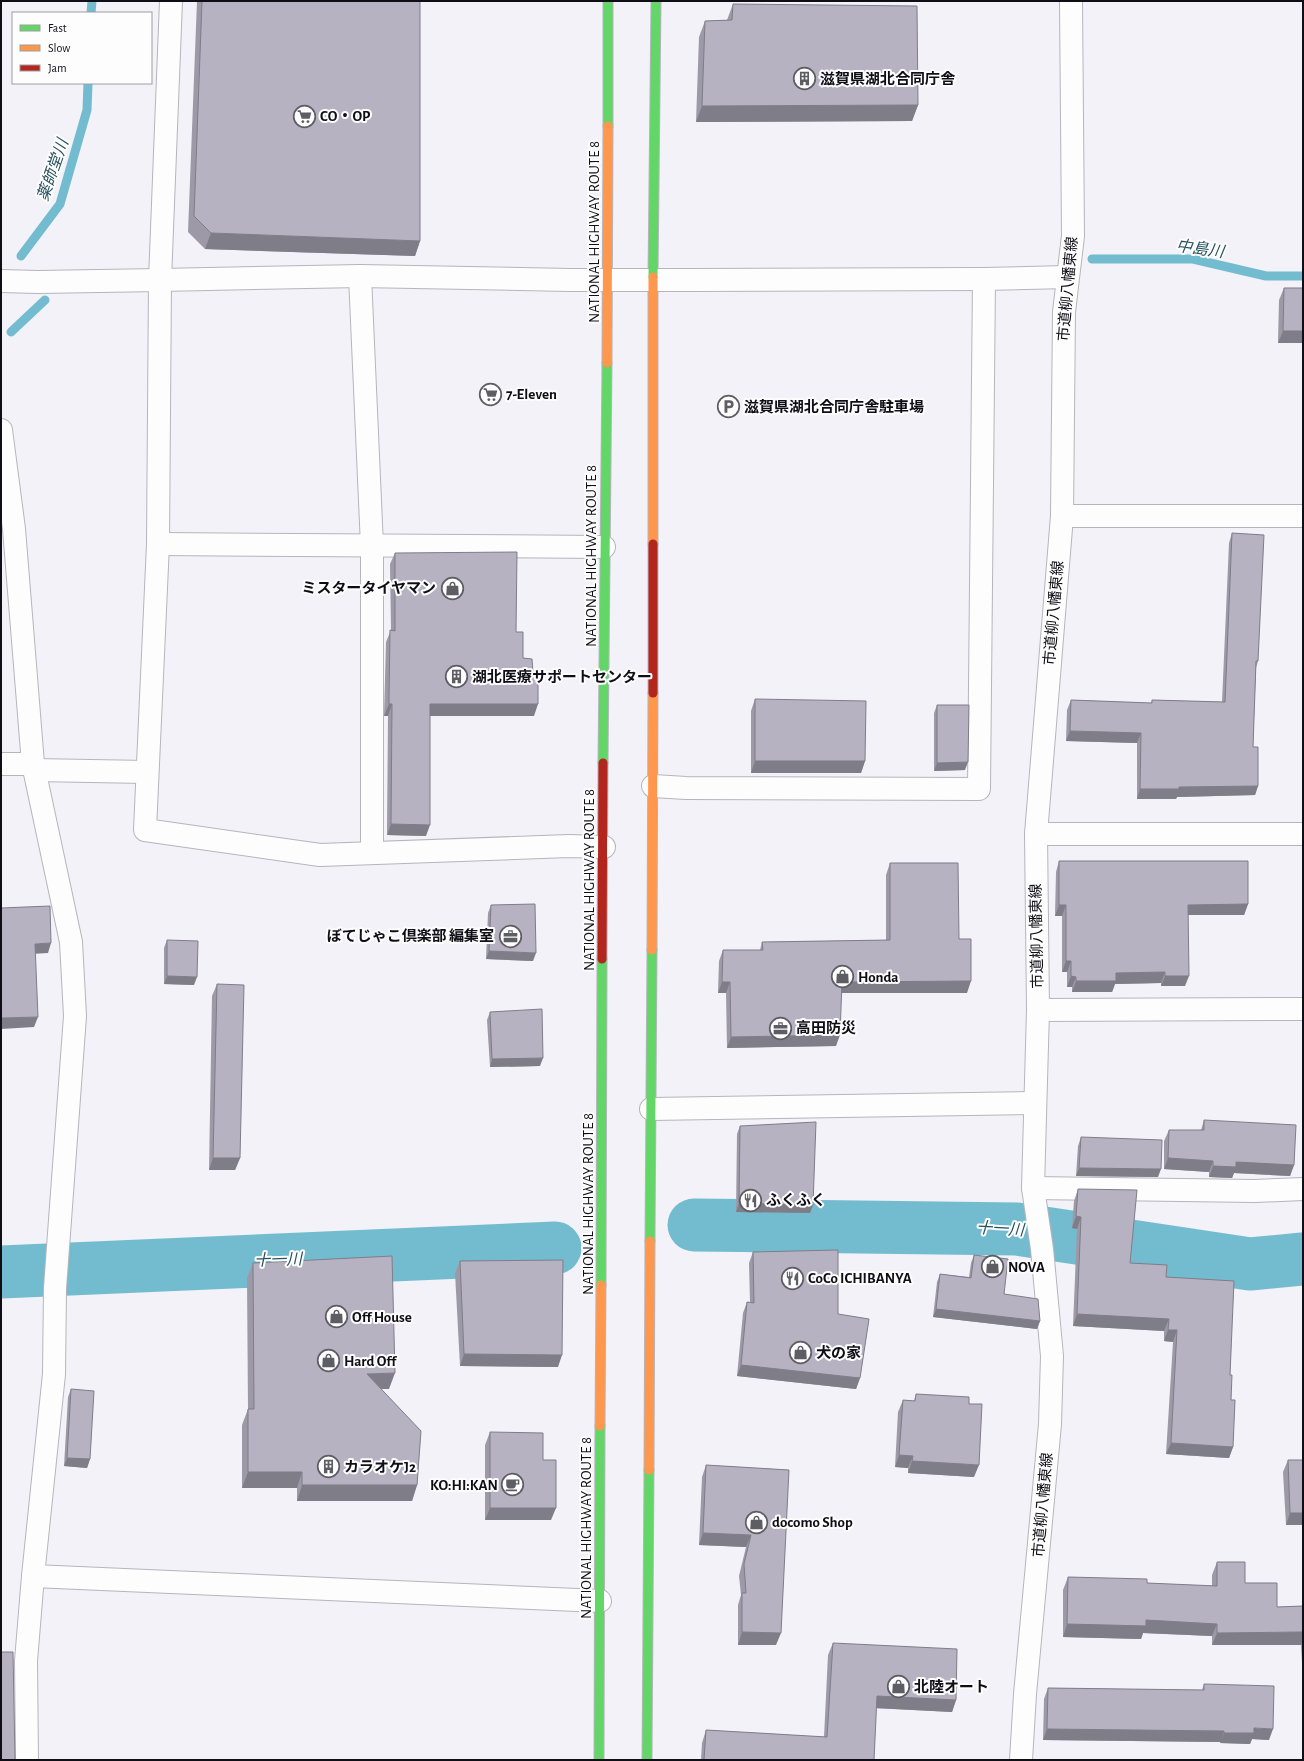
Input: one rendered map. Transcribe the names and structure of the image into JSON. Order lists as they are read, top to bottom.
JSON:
{
  "streets": {
    "highway": ["NATIONAL HIGHWAY ROUTE 8"],
    "street": ["市道柳八幡東線"]
  },
  "water": ["薬師堂川", "中島川", "十一川"],
  "places": {
    "building": ["滋賀県湖北合同庁舎", "湖北医療サポートセンター", "カラオケJ2"],
    "supermarket": ["CO・OP", "7-Eleven"],
    "parking": ["滋賀県湖北合同庁舎駐車場"],
    "shop": [
      "ミスタータイヤマン",
      "Honda",
      "NOVA",
      "Off House",
      "犬の家",
      "Hard Off",
      "docomo Shop",
      "北陸オート"
    ],
    "office": ["ぼてじゃこ倶楽部 編集室", "高田防災"],
    "restaurant": ["ふくふく", "CoCo ICHIBANYA"],
    "cafe": ["KO:HI:KAN"]
  },
  "legend": ["Fast", "Slow", "Jam"]
}
